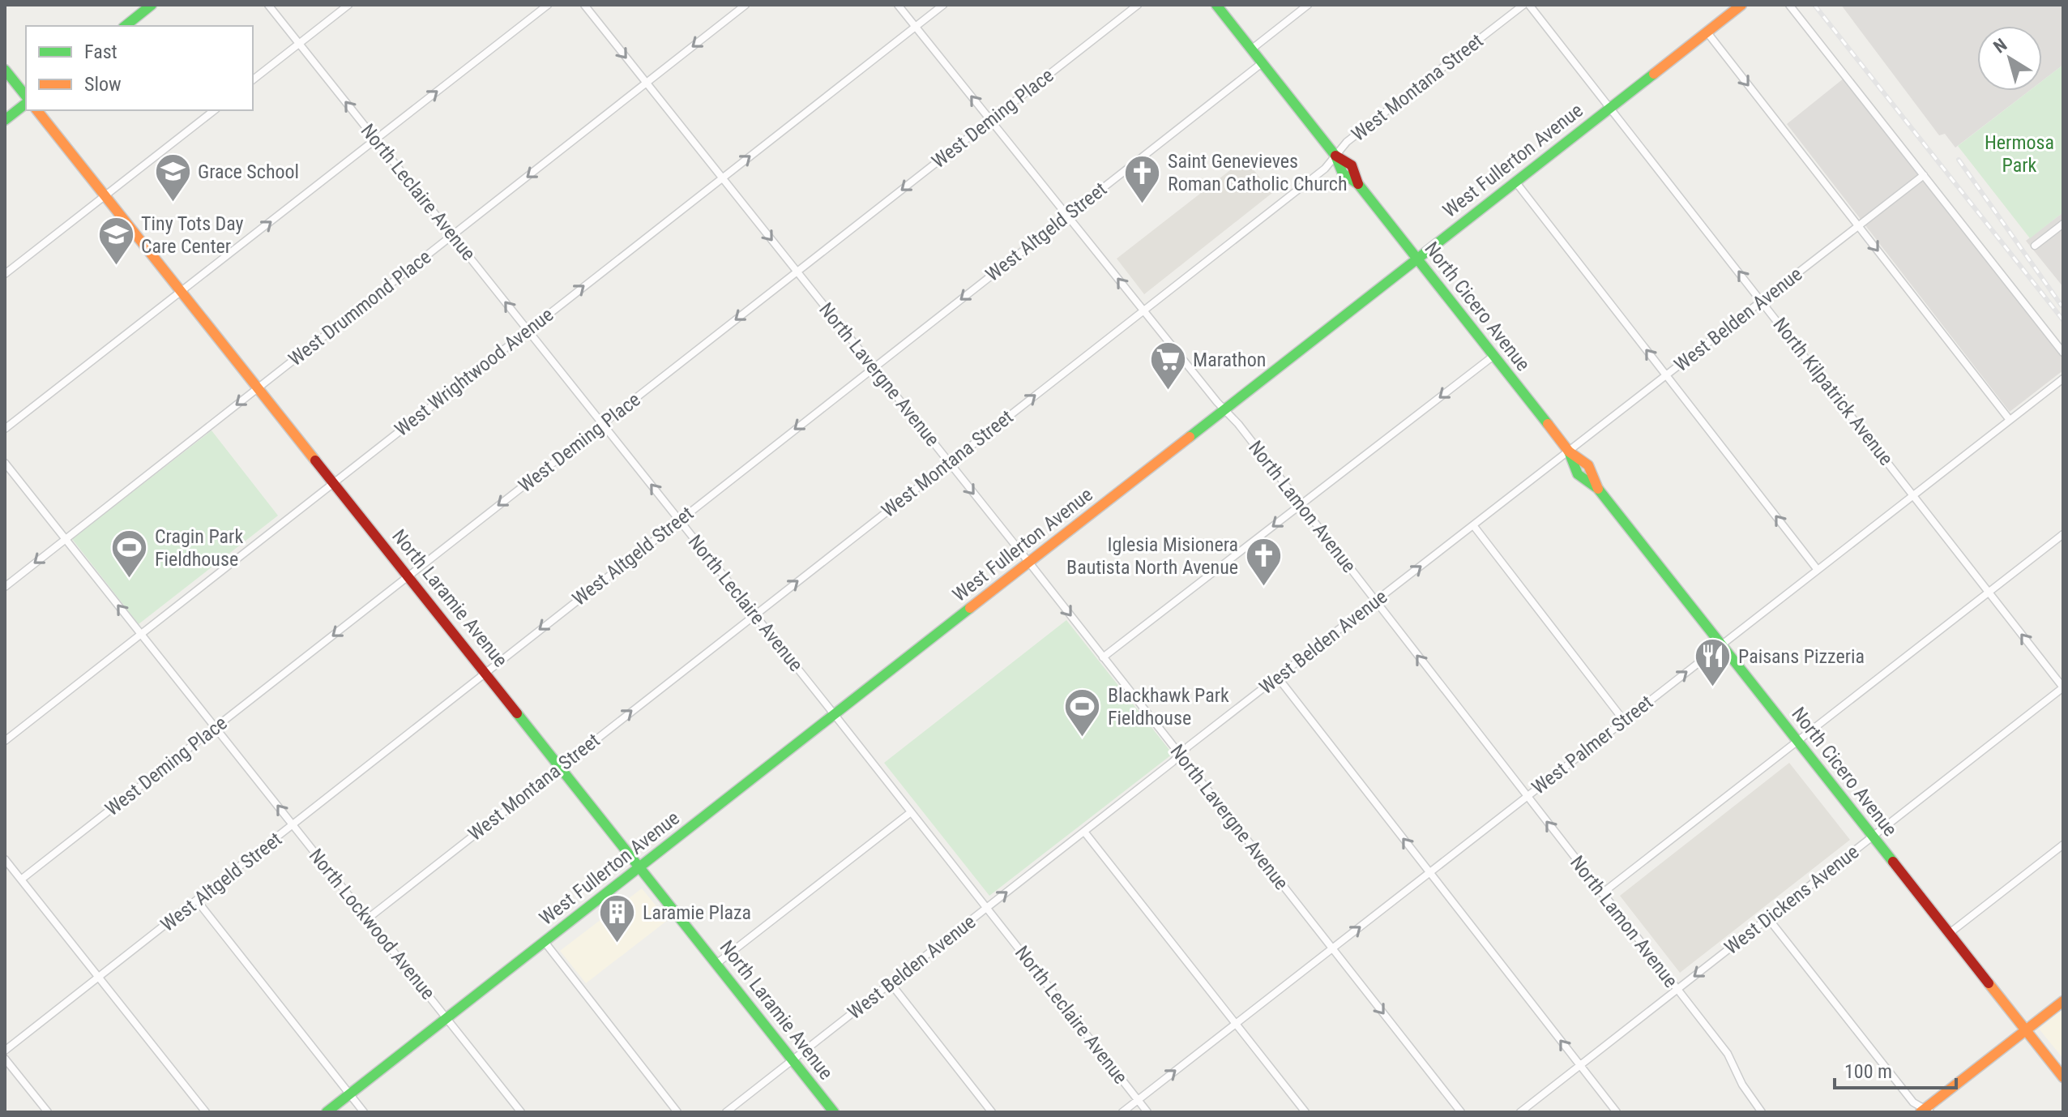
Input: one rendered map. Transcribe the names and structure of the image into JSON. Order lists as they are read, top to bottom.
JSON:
{
  "streets": {
    "main road": ["West Fullerton Avenue", "North Cicero Avenue", "North Laramie Avenue"],
    "street": [
      "West Montana Street",
      "West Deming Place",
      "North Leclaire Avenue",
      "West Altgeld Street",
      "West Drummond Place",
      "West Belden Avenue",
      "West Wrightwood Avenue",
      "North Lavergne Avenue",
      "North Kilpatrick Avenue",
      "North Lamon Avenue",
      "West Palmer Street",
      "West Dickens Avenue",
      "North Lockwood Avenue"
    ]
  },
  "crossings": [
    ["West Montana Street", "North Leclaire Avenue"],
    ["West Montana Street", "North Cicero Avenue"],
    ["West Montana Street", "North Lavergne Avenue"],
    ["West Montana Street", "North Lamon Avenue"],
    ["West Montana Street", "North Laramie Avenue"],
    ["West Montana Street", "North Lockwood Avenue"],
    ["West Deming Place", "North Leclaire Avenue"],
    ["West Deming Place", "North Lavergne Avenue"],
    ["West Deming Place", "North Lamon Avenue"],
    ["West Deming Place", "North Laramie Avenue"],
    ["West Deming Place", "North Lockwood Avenue"],
    ["West Fullerton Avenue", "North Leclaire Avenue"],
    ["West Fullerton Avenue", "North Cicero Avenue"],
    ["West Fullerton Avenue", "North Lavergne Avenue"],
    ["West Fullerton Avenue", "North Kilpatrick Avenue"],
    ["West Fullerton Avenue", "North Lamon Avenue"],
    ["West Fullerton Avenue", "North Laramie Avenue"],
    ["West Fullerton Avenue", "North Lockwood Avenue"],
    ["North Leclaire Avenue", "West Altgeld Street"],
    ["North Leclaire Avenue", "West Drummond Place"],
    ["North Leclaire Avenue", "West Belden Avenue"],
    ["North Leclaire Avenue", "West Wrightwood Avenue"],
    ["North Leclaire Avenue", "West Palmer Street"],
    ["West Altgeld Street", "North Cicero Avenue"],
    ["West Altgeld Street", "North Lavergne Avenue"],
    ["West Altgeld Street", "North Lamon Avenue"],
    ["West Altgeld Street", "North Laramie Avenue"],
    ["West Altgeld Street", "North Lockwood Avenue"],
    ["North Cicero Avenue", "West Belden Avenue"],
    ["North Cicero Avenue", "West Palmer Street"],
    ["North Cicero Avenue", "West Dickens Avenue"],
    ["West Drummond Place", "North Lavergne Avenue"],
    ["West Drummond Place", "North Laramie Avenue"],
    ["West Drummond Place", "North Lockwood Avenue"],
    ["West Belden Avenue", "North Lavergne Avenue"],
    ["West Belden Avenue", "North Kilpatrick Avenue"],
    ["West Belden Avenue", "North Lamon Avenue"],
    ["West Belden Avenue", "North Laramie Avenue"],
    ["West Wrightwood Avenue", "North Lavergne Avenue"],
    ["West Wrightwood Avenue", "North Lamon Avenue"],
    ["West Wrightwood Avenue", "North Laramie Avenue"],
    ["West Wrightwood Avenue", "North Lockwood Avenue"],
    ["North Lavergne Avenue", "West Palmer Street"],
    ["North Kilpatrick Avenue", "West Palmer Street"],
    ["North Kilpatrick Avenue", "West Dickens Avenue"],
    ["North Lamon Avenue", "West Palmer Street"],
    ["North Lamon Avenue", "West Dickens Avenue"]
  ],
  "one_way": [
    "West Montana Street",
    "West Deming Place",
    "West Altgeld Street",
    "West Drummond Place",
    "West Wrightwood Avenue",
    "North Lavergne Avenue",
    "North Kilpatrick Avenue",
    "North Lamon Avenue"
  ],
  "parks": ["Hermosa Park"],
  "places": {
    "school or university": ["Grace School", "Tiny Tots Day Care Center"],
    "church": ["Saint Genevieves Roman Catholic Church", "Iglesia Misionera Bautista North Avenue"],
    "supermarket": ["Marathon"],
    "sports": ["Cragin Park Fieldhouse", "Blackhawk Park Fieldhouse"],
    "restaurant": ["Paisans Pizzeria"],
    "building": ["Laramie Plaza"]
  },
  "legend": ["Fast", "Slow"],
  "scale_bar": "100 m",
  "north": "top left"
}
